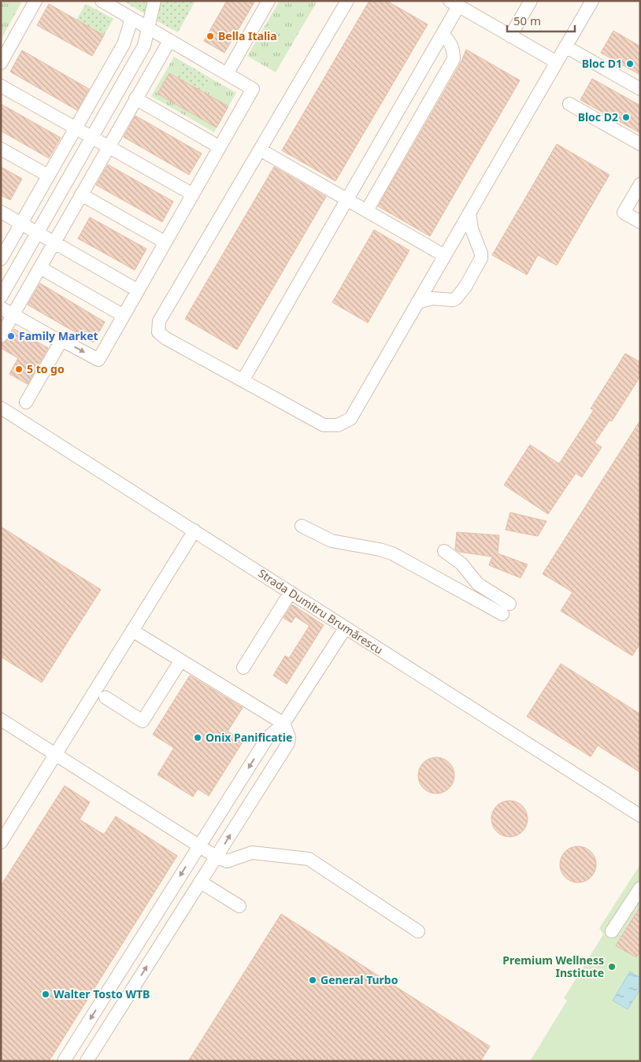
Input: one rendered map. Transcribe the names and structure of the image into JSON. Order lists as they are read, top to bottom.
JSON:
{
  "streets": {
    "street": ["Strada Dumitru Brumărescu"]
  },
  "places": [
    "Bella Italia",
    "Bloc D1",
    "Bloc D2",
    "Family Market",
    "5 to go",
    "Onix Panificatie",
    "Premium Wellness Institute",
    "General Turbo",
    "Walter Tosto WTB"
  ],
  "scale_bar": "50 m"
}
